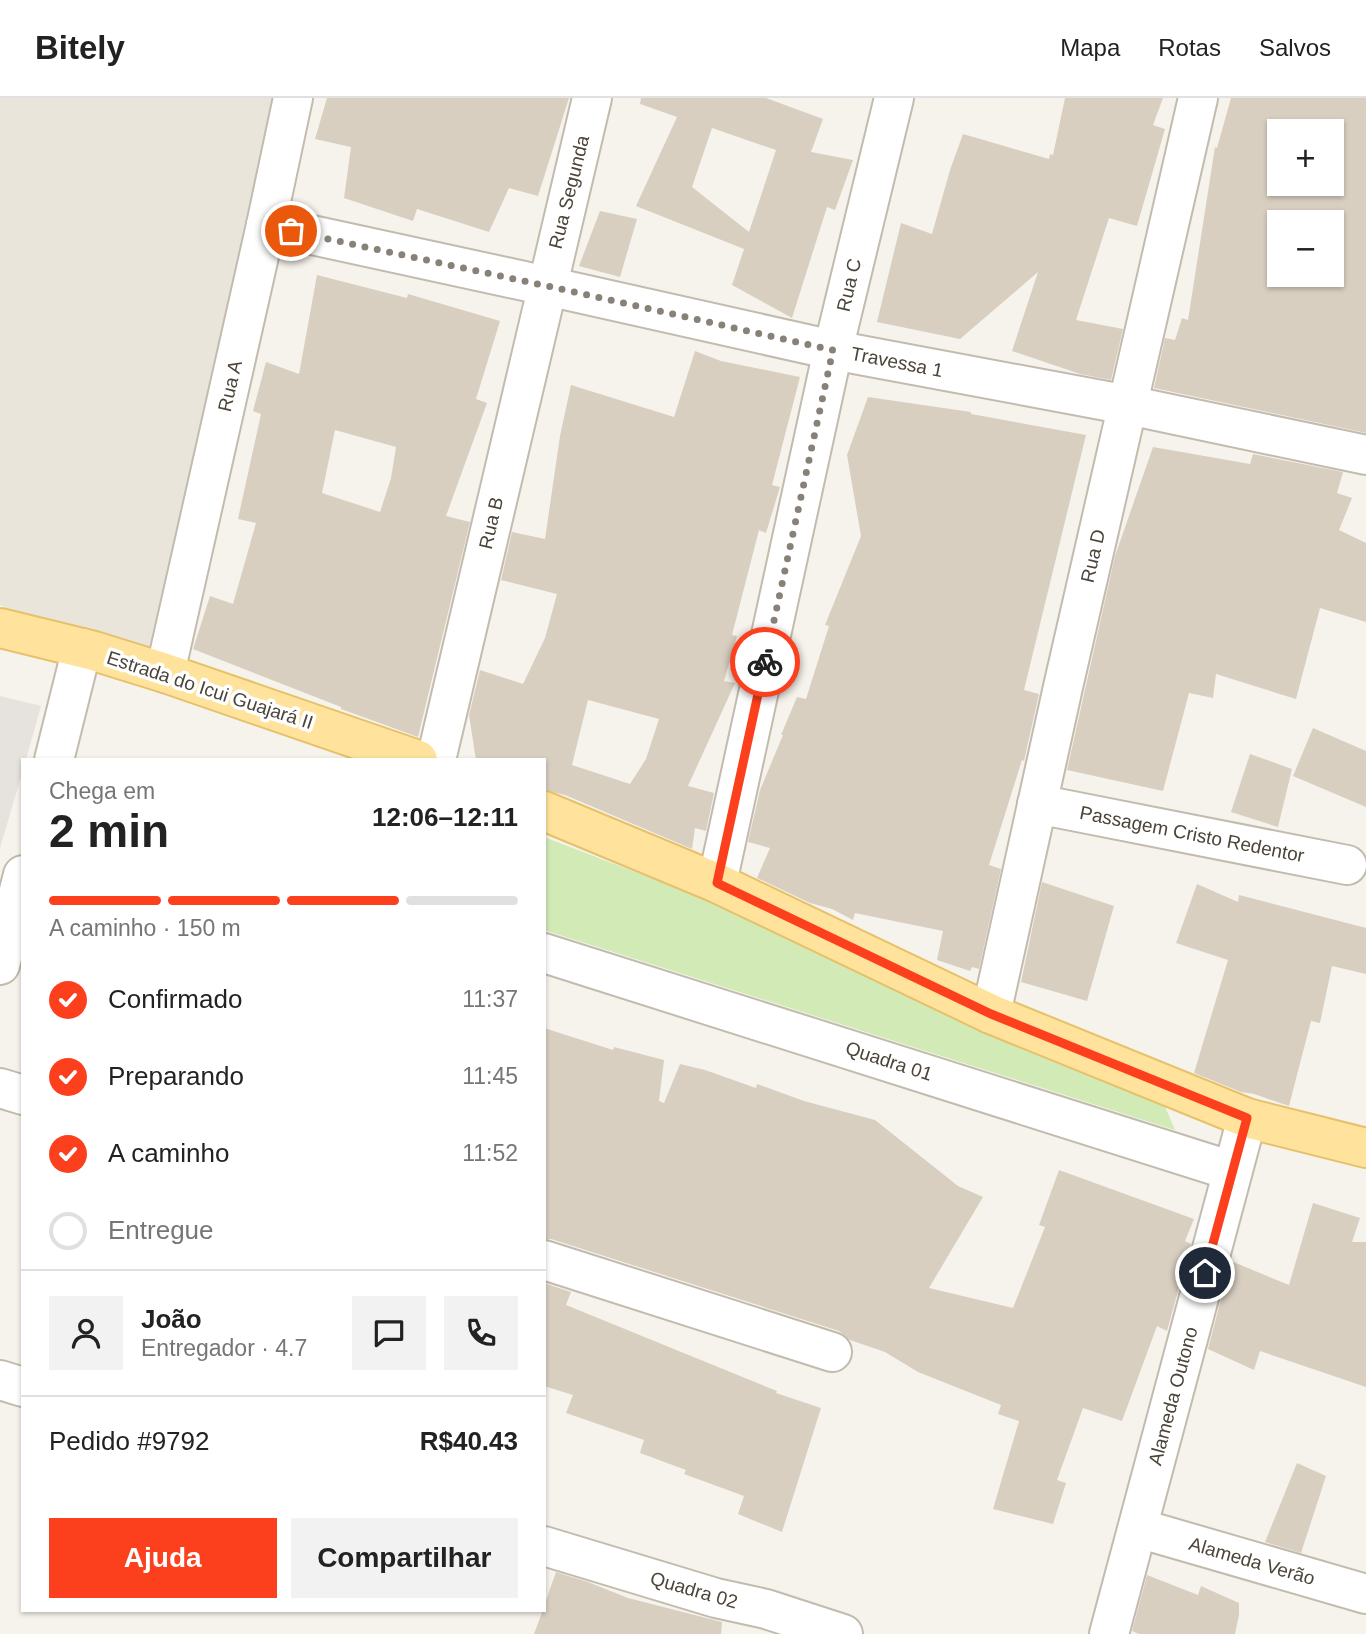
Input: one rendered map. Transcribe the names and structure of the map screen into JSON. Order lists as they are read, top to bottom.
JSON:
{
  "streets": {
    "main road": ["Estrada do Icui Guajará II"],
    "street": [
      "Rua Segunda",
      "Rua C",
      "Travessa 1",
      "Rua A",
      "Rua B",
      "Rua D",
      "Passagem Cristo Redentor",
      "Quadra 01",
      "Alameda Outono",
      "Alameda Verão",
      "Quadra 02"
    ]
  },
  "crossings": [
    ["Rua Segunda", "Travessa 1"],
    ["Rua Segunda", "Rua B"],
    ["Rua C", "Travessa 1"],
    ["Travessa 1", "Rua A"],
    ["Travessa 1", "Rua B"],
    ["Travessa 1", "Rua D"],
    ["Rua A", "Estrada do Icui Guajará II"],
    ["Rua D", "Passagem Cristo Redentor"],
    ["Quadra 01", "Alameda Outono"],
    ["Alameda Outono", "Alameda Verão"]
  ],
  "page": {
    "header": "Bitely",
    "nav": ["Mapa", "Rotas", "Salvos"],
    "map_buttons": ["+", "−"],
    "heading": ["2 min", "Chega em", "12:06–12:11"],
    "panel": [
      "João",
      "Entregador · 4.7",
      "Pedido #9792",
      "R$40.43"
    ],
    "bar": "A caminho · 150 m",
    "list": [
      ["Confirmado", "11:37"],
      ["Preparando", "11:45"],
      ["A caminho", "11:52"],
      "Entregue"
    ],
    "buttons": ["Ajuda", "Compartilhar"]
  }
}
